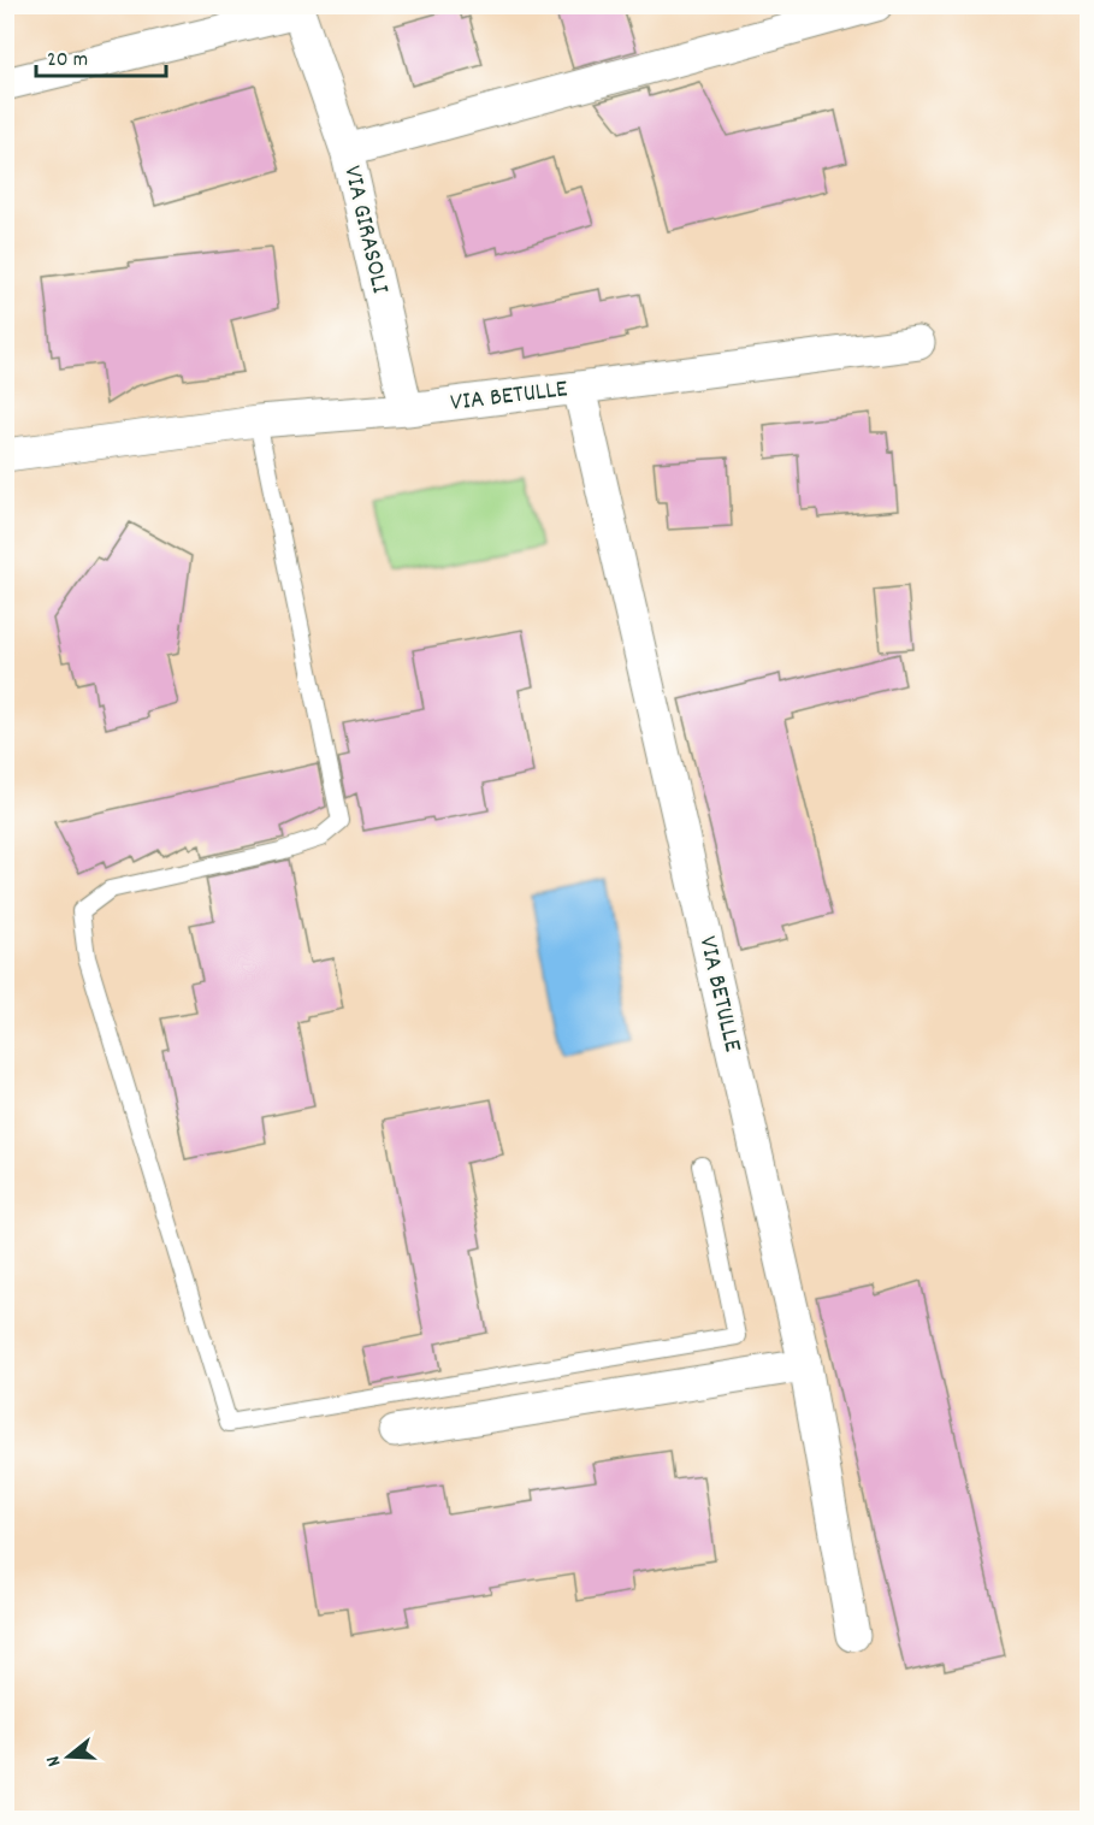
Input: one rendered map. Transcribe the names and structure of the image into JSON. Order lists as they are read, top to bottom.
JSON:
{
  "streets": {
    "street": ["VIA GIRASOLI", "VIA BETULLE"]
  },
  "crossings": [
    ["VIA GIRASOLI", "VIA BETULLE"]
  ],
  "scale_bar": "20 m",
  "north": "left"
}
